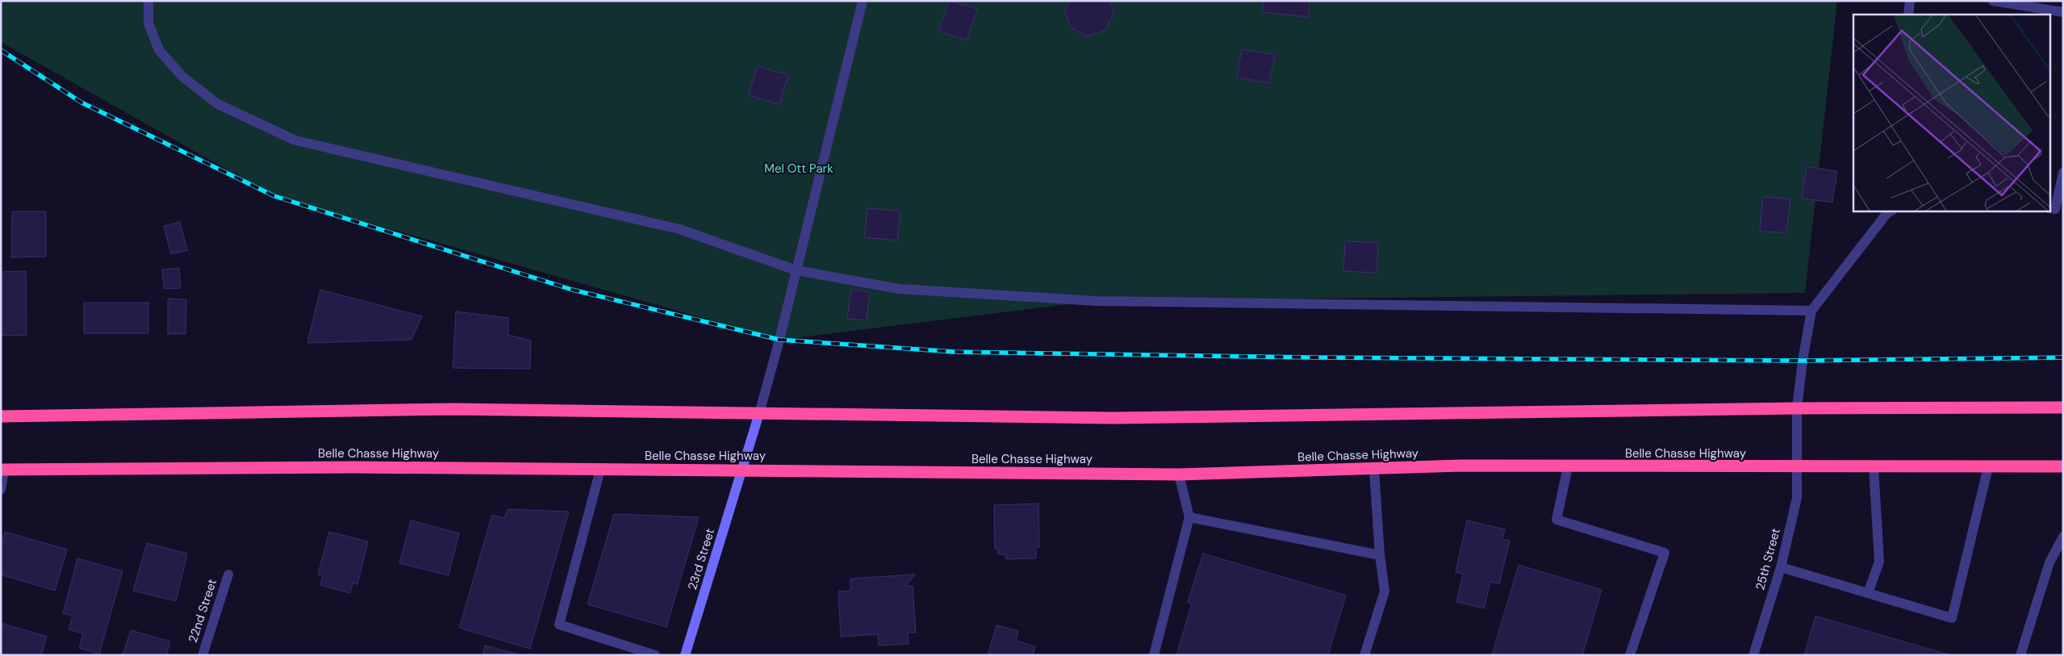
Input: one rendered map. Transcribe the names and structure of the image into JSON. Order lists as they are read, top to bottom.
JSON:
{
  "streets": {
    "highway": ["Belle Chasse Highway"],
    "street": ["23rd Street", "25th Street", "22nd Street"]
  },
  "crossings": [
    ["Belle Chasse Highway", "23rd Street"],
    ["Belle Chasse Highway", "25th Street"]
  ],
  "parks": ["Mel Ott Park"]
}
